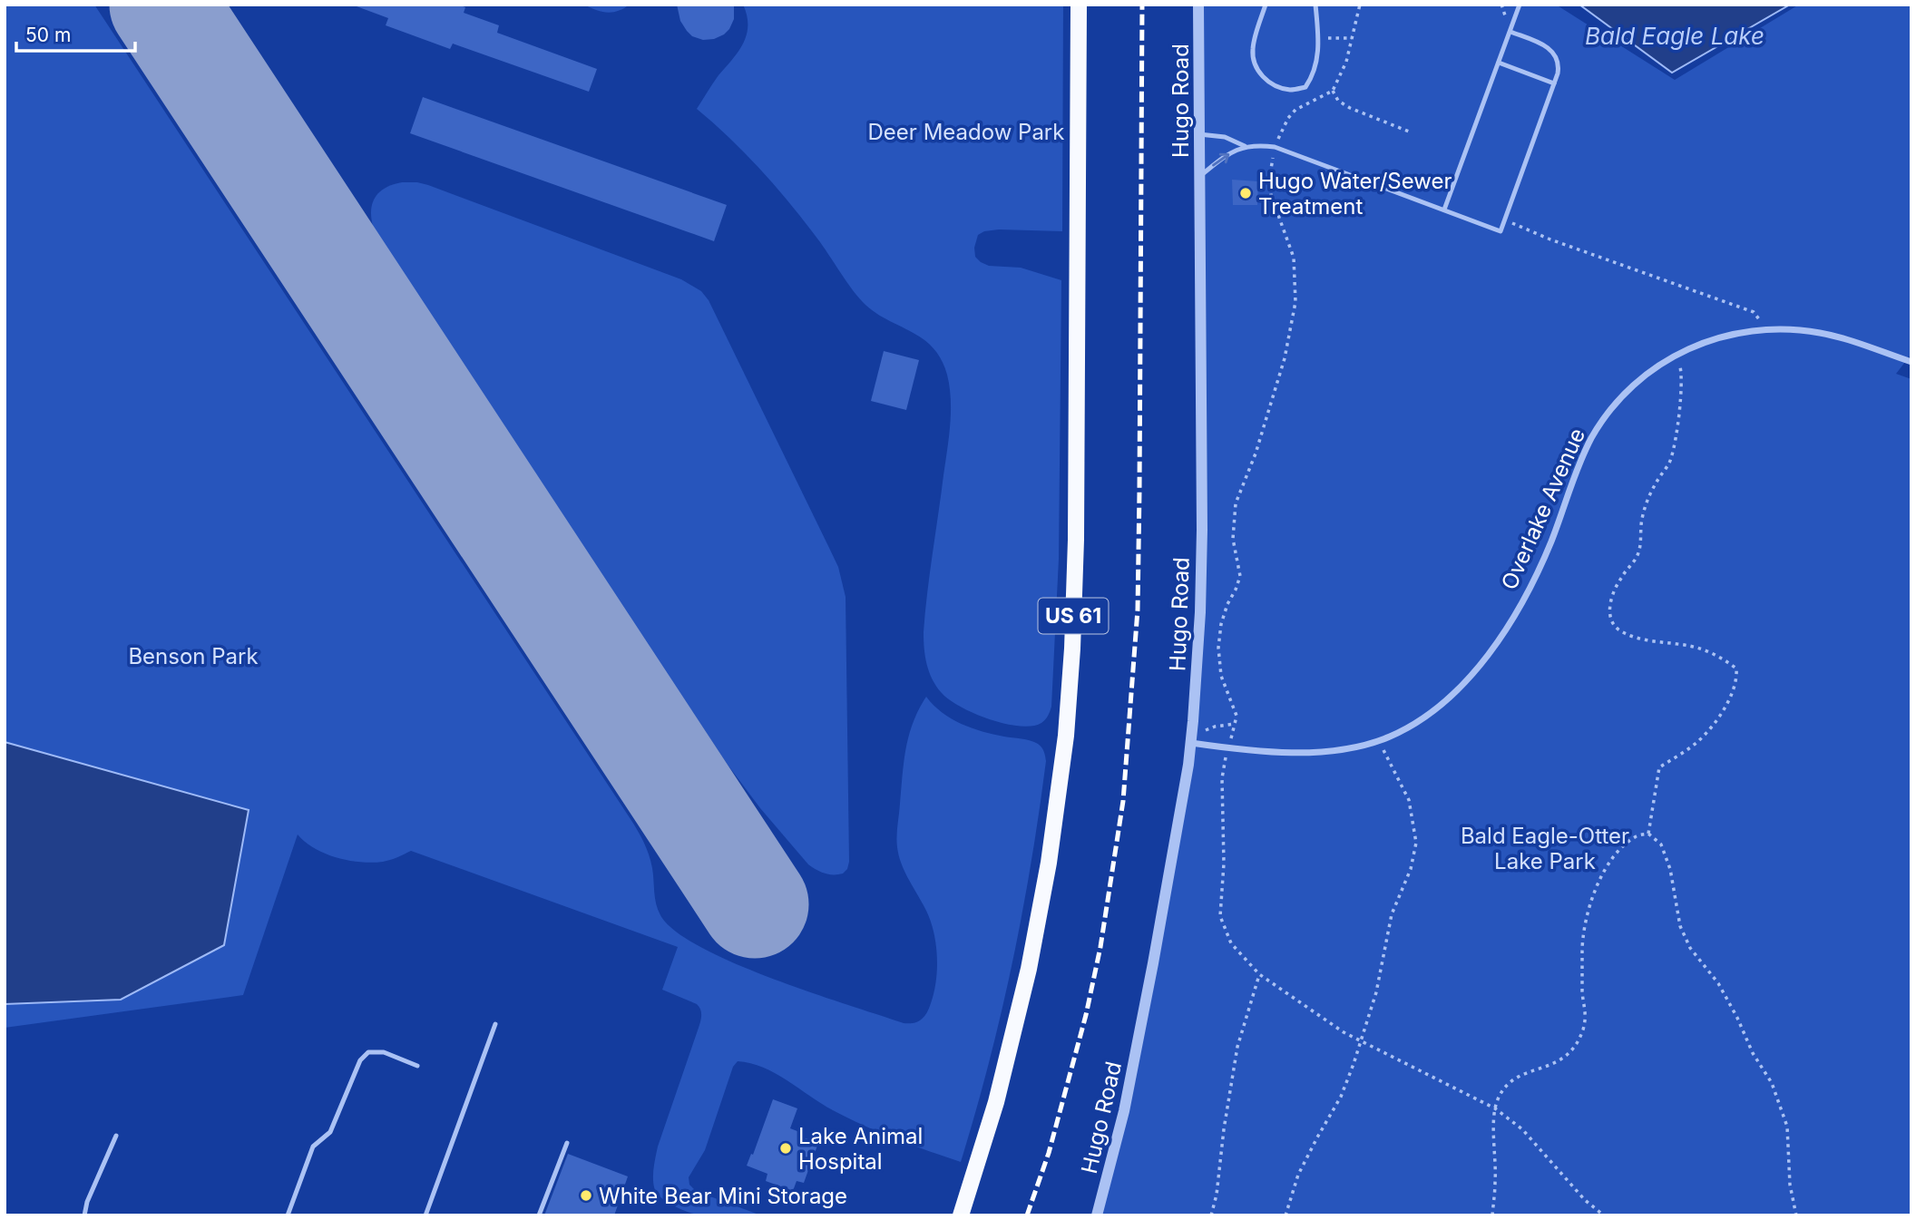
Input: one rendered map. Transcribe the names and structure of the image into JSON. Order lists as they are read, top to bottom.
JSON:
{
  "streets": {
    "main road": ["US 61"],
    "street": ["Hugo Road", "Overlake Avenue"]
  },
  "crossings": [
    ["Hugo Road", "Overlake Avenue"]
  ],
  "water": ["Bald Eagle Lake"],
  "parks": ["Deer Meadow Park", "Benson Park", "Bald Eagle-Otter Lake Park"],
  "places": ["Hugo Water/Sewer Treatment", "Lake Animal Hospital", "White Bear Mini Storage"],
  "scale_bar": "50 m"
}
